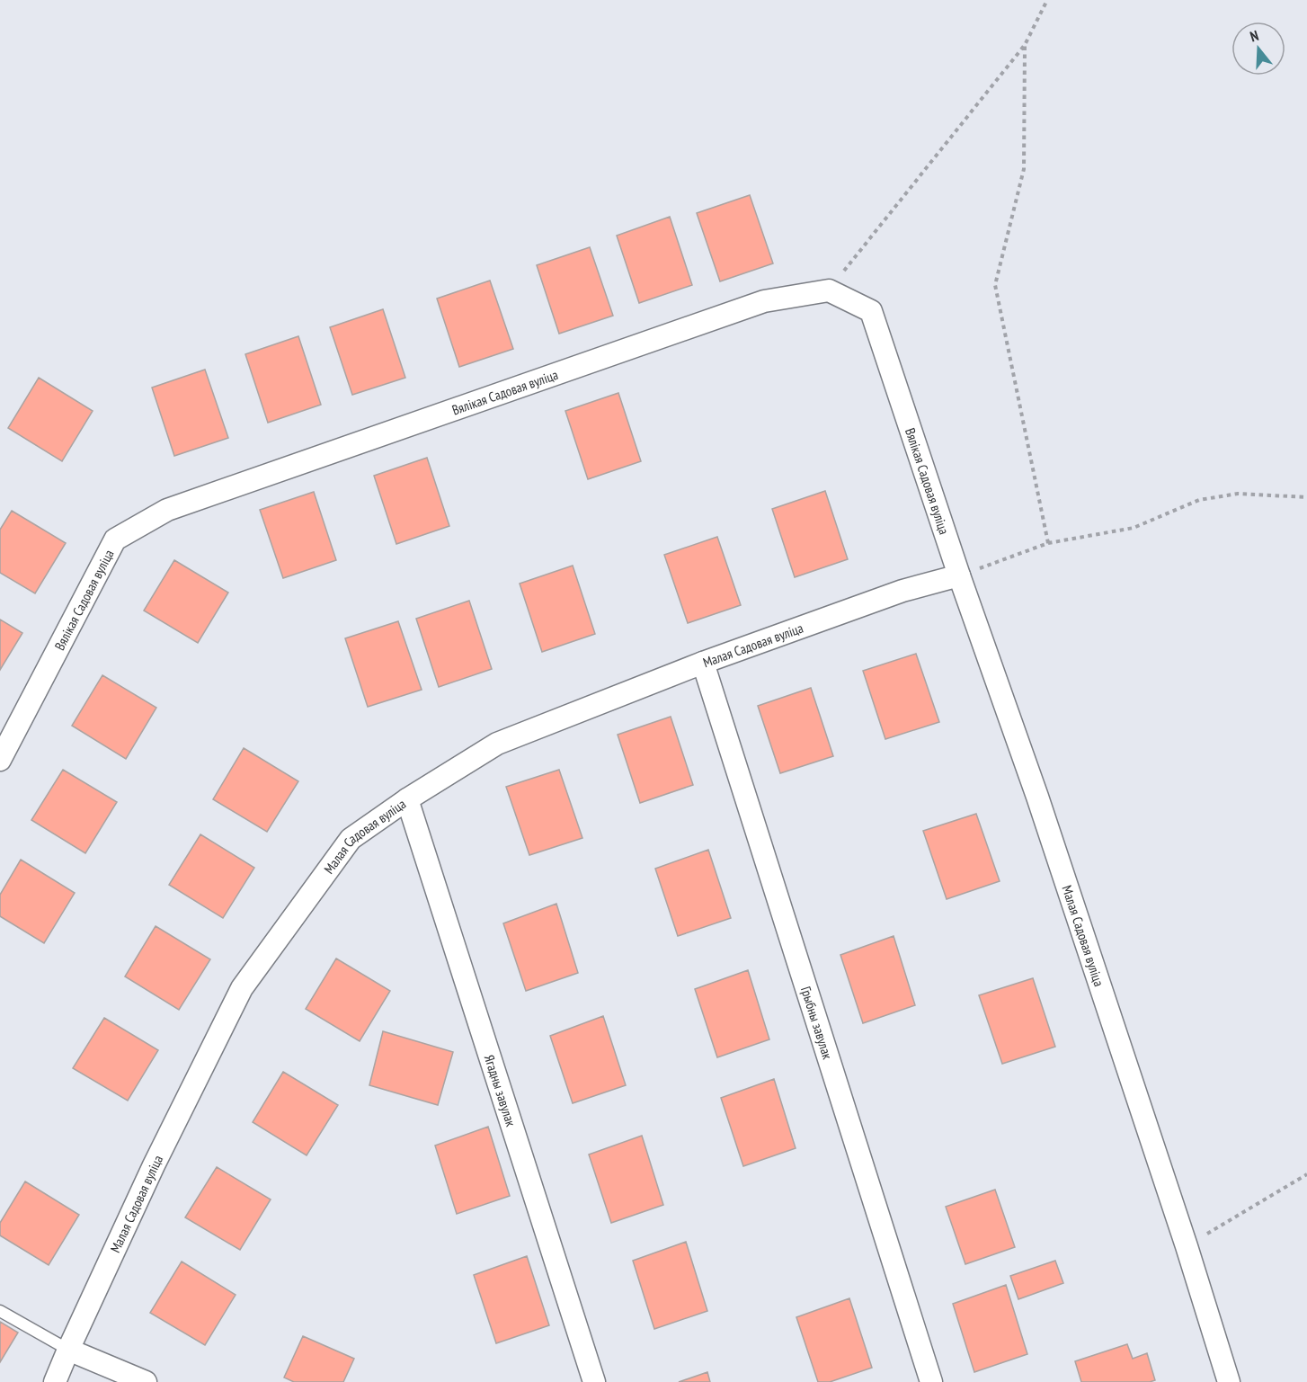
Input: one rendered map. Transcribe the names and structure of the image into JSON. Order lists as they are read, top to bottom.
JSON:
{
  "streets": {
    "street": [
      "Вялікая Садовая вуліца",
      "Малая Садовая вуліца",
      "Грыбны завулак",
      "Ягадны завулак"
    ]
  },
  "crossings": [
    ["Вялікая Садовая вуліца", "Малая Садовая вуліца"],
    ["Малая Садовая вуліца", "Грыбны завулак"],
    ["Малая Садовая вуліца", "Ягадны завулак"]
  ],
  "north": "top"
}
